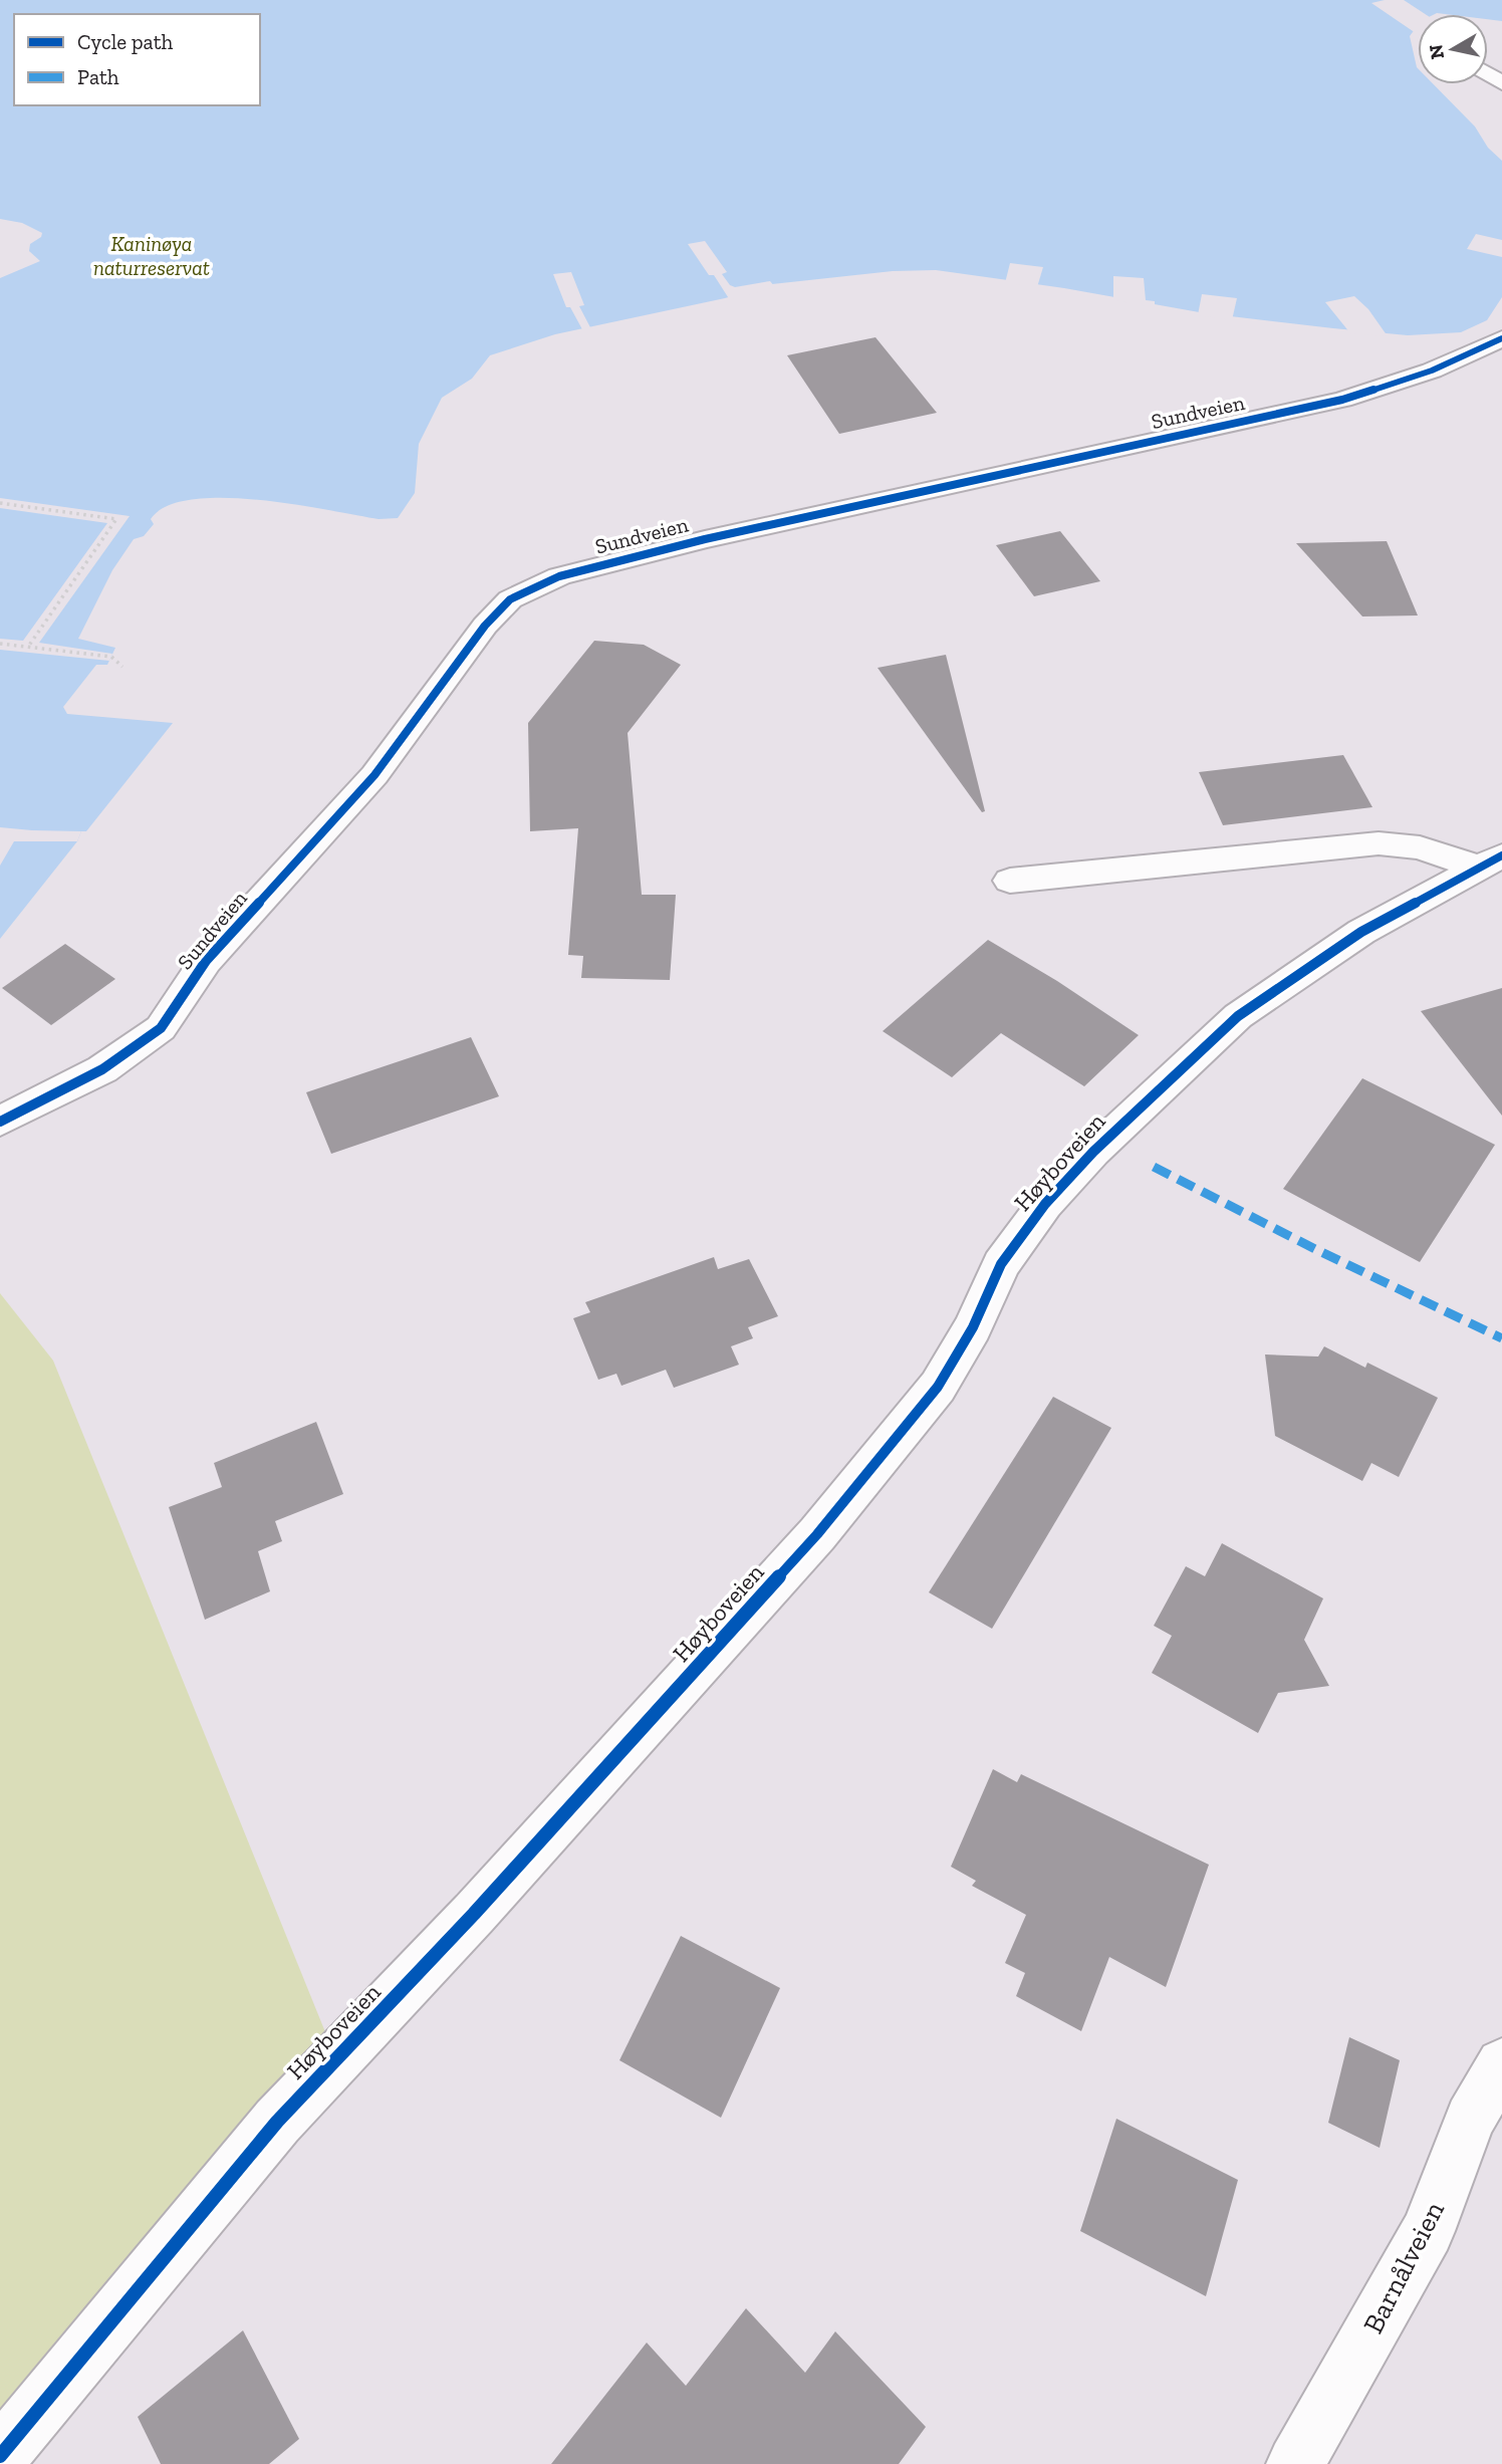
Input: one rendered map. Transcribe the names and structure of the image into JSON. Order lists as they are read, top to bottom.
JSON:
{
  "streets": {
    "street": ["Sundveien", "Høyboveien", "Barnålveien"]
  },
  "parks": ["Kaninøya naturreservat"],
  "legend": ["Cycle path", "Path"],
  "north": "left"
}
